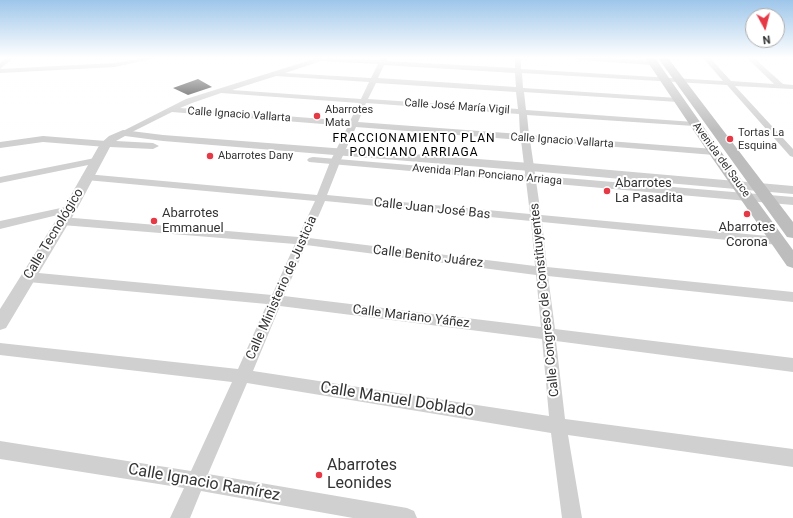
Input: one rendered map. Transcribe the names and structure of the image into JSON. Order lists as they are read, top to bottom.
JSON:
{
  "streets": {
    "main road": ["Avenida del Sauce"],
    "street": [
      "Calle José María Vigil",
      "Calle Ignacio Vallarta",
      "Avenida Plan Ponciano Arriaga",
      "Calle Juan José Bas",
      "Calle Tecnológico",
      "Calle Benito Juárez",
      "Calle Ministerio de Justicia",
      "Calle Congreso de Constituyentes",
      "Calle Mariano Yáñez",
      "Calle Manuel Doblado",
      "Calle Ignacio Ramírez"
    ]
  },
  "crossings": [
    ["Calle José María Vigil", "Avenida del Sauce"],
    ["Calle José María Vigil", "Calle Ministerio de Justicia"],
    ["Calle José María Vigil", "Calle Congreso de Constituyentes"],
    ["Calle Ignacio Vallarta", "Avenida del Sauce"],
    ["Calle Ignacio Vallarta", "Calle Ministerio de Justicia"],
    ["Calle Ignacio Vallarta", "Calle Congreso de Constituyentes"],
    ["Avenida del Sauce", "Avenida Plan Ponciano Arriaga"],
    ["Avenida del Sauce", "Calle Juan José Bas"],
    ["Avenida Plan Ponciano Arriaga", "Calle Tecnológico"],
    ["Avenida Plan Ponciano Arriaga", "Calle Ministerio de Justicia"],
    ["Avenida Plan Ponciano Arriaga", "Calle Congreso de Constituyentes"],
    ["Calle Juan José Bas", "Calle Tecnológico"],
    ["Calle Juan José Bas", "Calle Ministerio de Justicia"],
    ["Calle Juan José Bas", "Calle Congreso de Constituyentes"],
    ["Calle Tecnológico", "Calle Benito Juárez"],
    ["Calle Tecnológico", "Calle Mariano Yáñez"],
    ["Calle Benito Juárez", "Calle Ministerio de Justicia"],
    ["Calle Benito Juárez", "Calle Congreso de Constituyentes"],
    ["Calle Ministerio de Justicia", "Calle Mariano Yáñez"],
    ["Calle Ministerio de Justicia", "Calle Manuel Doblado"],
    ["Calle Ministerio de Justicia", "Calle Ignacio Ramírez"],
    ["Calle Congreso de Constituyentes", "Calle Mariano Yáñez"],
    ["Calle Congreso de Constituyentes", "Calle Manuel Doblado"]
  ],
  "districts": ["FRACCIONAMIENTO PLAN PONCIANO ARRIAGA"],
  "places": [
    "Abarrotes Mata",
    "Tortas La Esquina",
    "Abarrotes Dany",
    "Abarrotes La Pasadita",
    "Abarrotes Corona",
    "Abarrotes Emmanuel",
    "Abarrotes Leonides"
  ],
  "north": "bottom"
}
